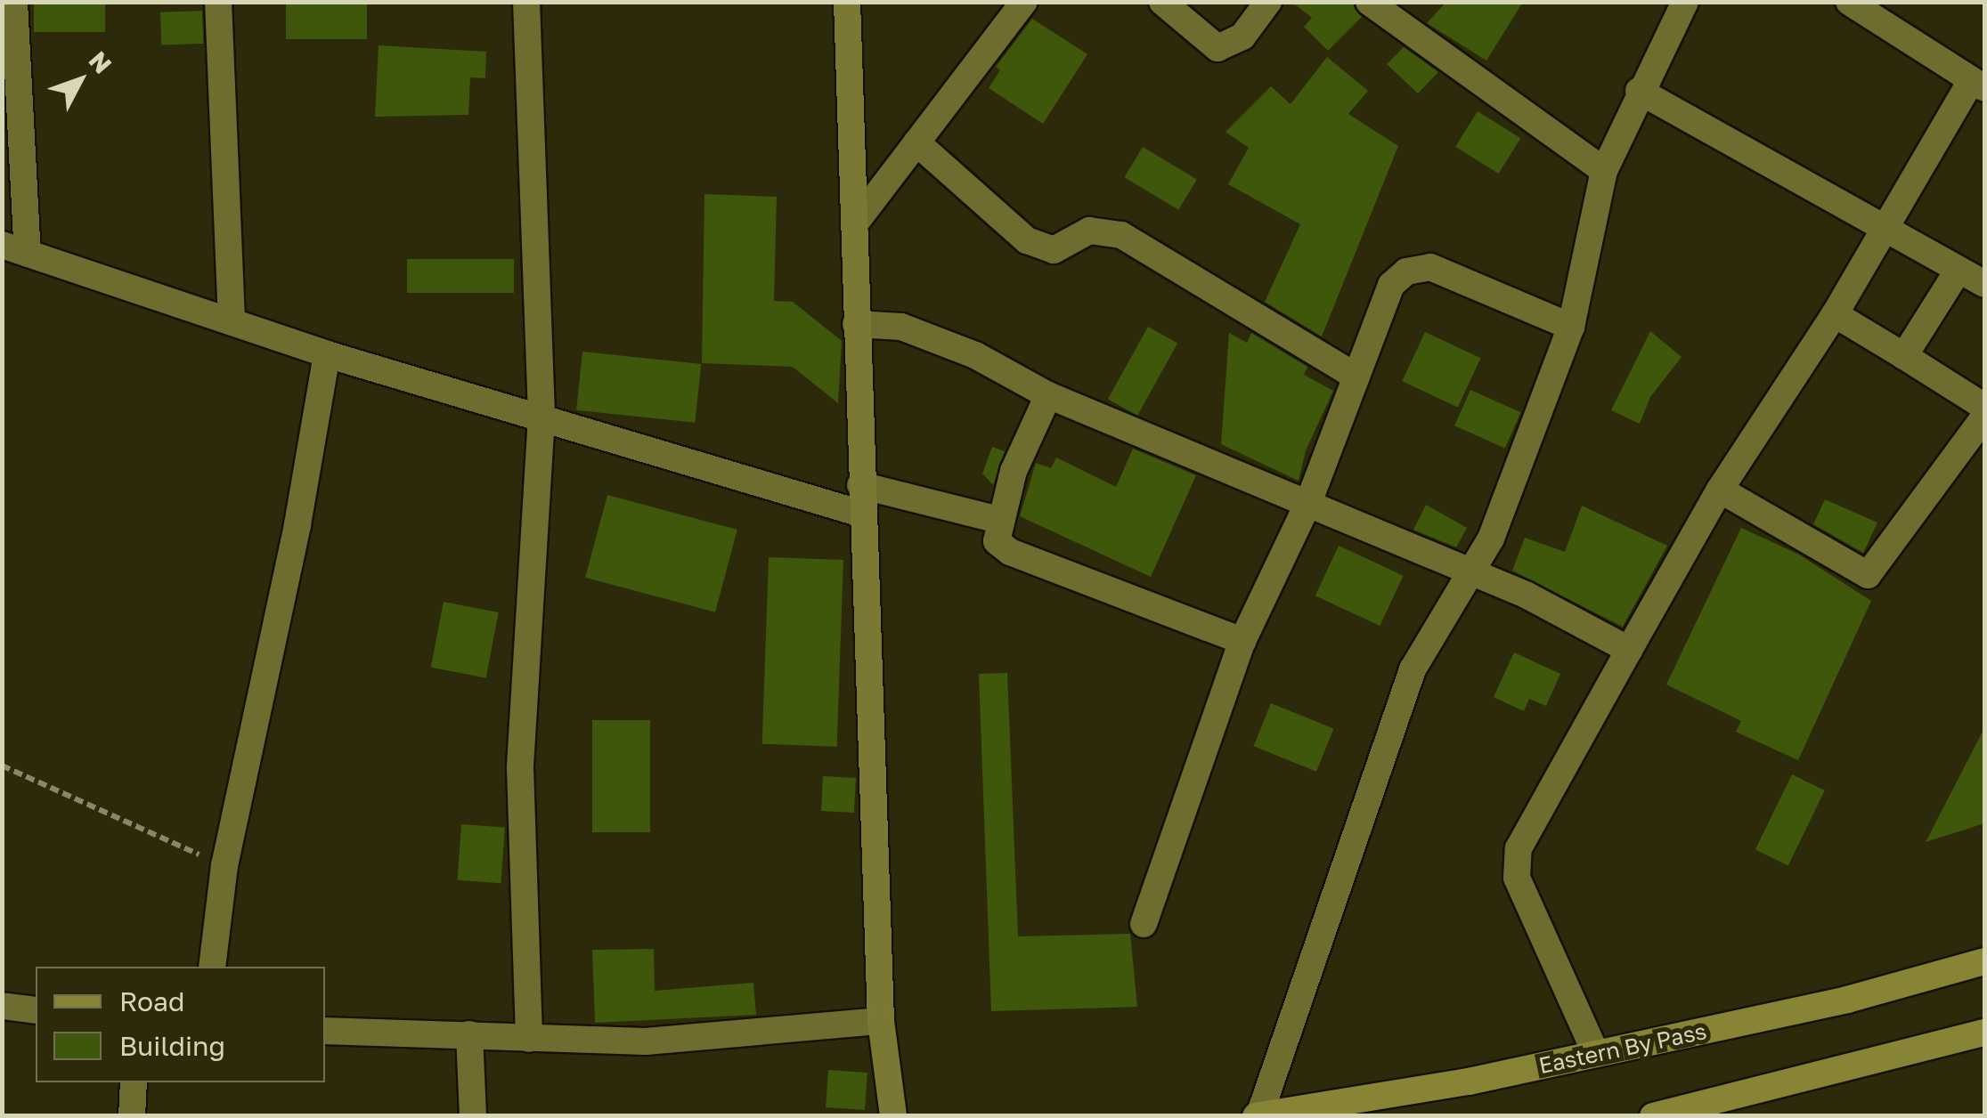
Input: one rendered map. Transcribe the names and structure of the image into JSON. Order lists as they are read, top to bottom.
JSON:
{
  "streets": {
    "main road": ["Eastern By Pass"]
  },
  "legend": ["Road", "Building"],
  "north": "top right"
}
